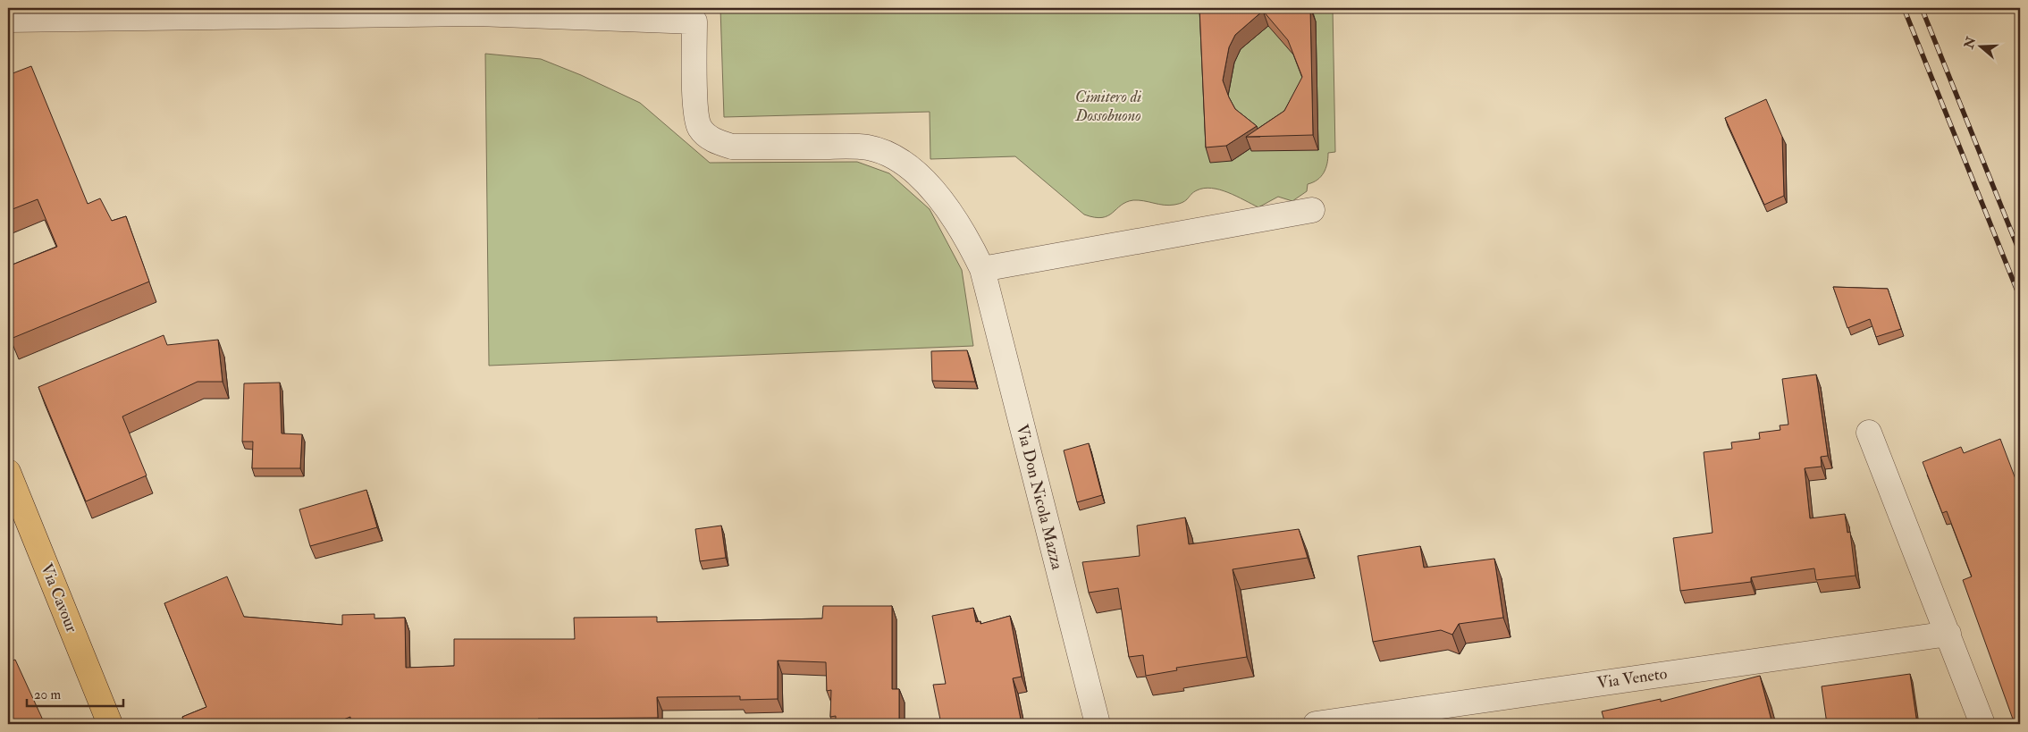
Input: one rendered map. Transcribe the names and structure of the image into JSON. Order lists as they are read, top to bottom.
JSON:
{
  "streets": {
    "main road": ["Via Cavour"],
    "street": ["Via Don Nicola Mazza", "Via Veneto"]
  },
  "parks": ["Cimitero di Dossobuono"],
  "scale_bar": "20 m",
  "north": "left"
}
